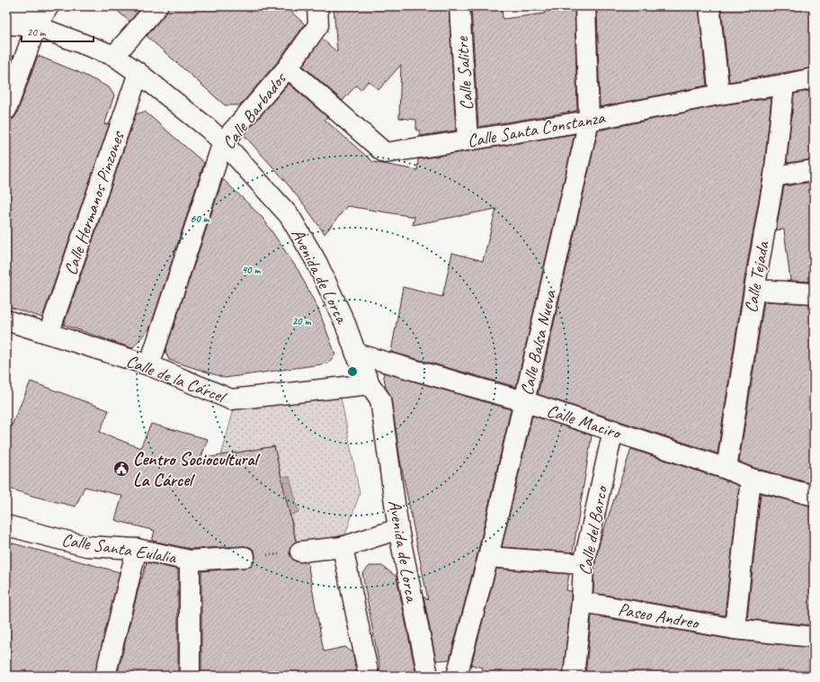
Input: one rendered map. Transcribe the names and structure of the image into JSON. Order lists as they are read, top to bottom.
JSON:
{
  "streets": {
    "street": [
      "Calle Salitre",
      "Calle Barbados",
      "Calle Santa Constanza",
      "Calle Hermanos Pinzones",
      "Avenida de Lorca",
      "Calle Tejada",
      "Calle Balsa Nueva",
      "Calle de la Cárcel",
      "Calle Maciro",
      "Calle del Barco",
      "Calle Santa Eulalia",
      "Paseo Andreo"
    ]
  },
  "crossings": [
    ["Calle Salitre", "Calle Santa Constanza"],
    ["Calle Barbados", "Calle Santa Constanza"],
    ["Calle Barbados", "Avenida de Lorca"],
    ["Calle Barbados", "Calle de la Cárcel"],
    ["Calle Santa Constanza", "Calle Tejada"],
    ["Calle Santa Constanza", "Calle Balsa Nueva"],
    ["Calle Hermanos Pinzones", "Avenida de Lorca"],
    ["Calle Hermanos Pinzones", "Calle de la Cárcel"],
    ["Avenida de Lorca", "Calle de la Cárcel"],
    ["Avenida de Lorca", "Calle Maciro"],
    ["Calle Tejada", "Calle Maciro"],
    ["Calle Balsa Nueva", "Calle Maciro"],
    ["Calle Maciro", "Calle del Barco"],
    ["Calle del Barco", "Paseo Andreo"]
  ],
  "places": {
    "public building": ["Centro Sociocultural La Cárcel"]
  },
  "scale_bar": "20 m",
  "rings": ["60 m", "40 m", "20 m"]
}
